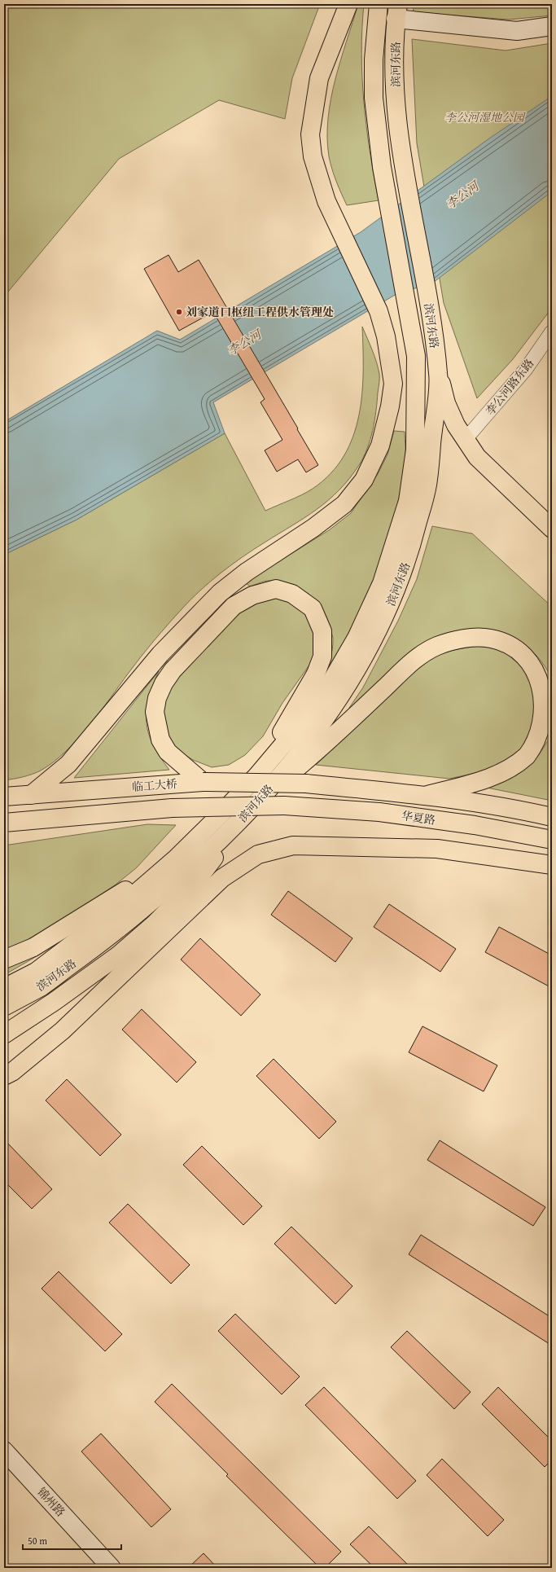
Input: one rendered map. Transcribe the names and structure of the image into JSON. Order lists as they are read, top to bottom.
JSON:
{
  "streets": {
    "main road": ["滨河东路", "临工大桥", "华夏路"],
    "street": ["李公河路东路", "锦州路"]
  },
  "crossings": [
    ["临工大桥", "华夏路"]
  ],
  "water": ["李公河"],
  "parks": ["李公河湿地公园"],
  "places": ["刘家道口枢纽工程供水管理处"],
  "scale_bar": "50 m"
}
